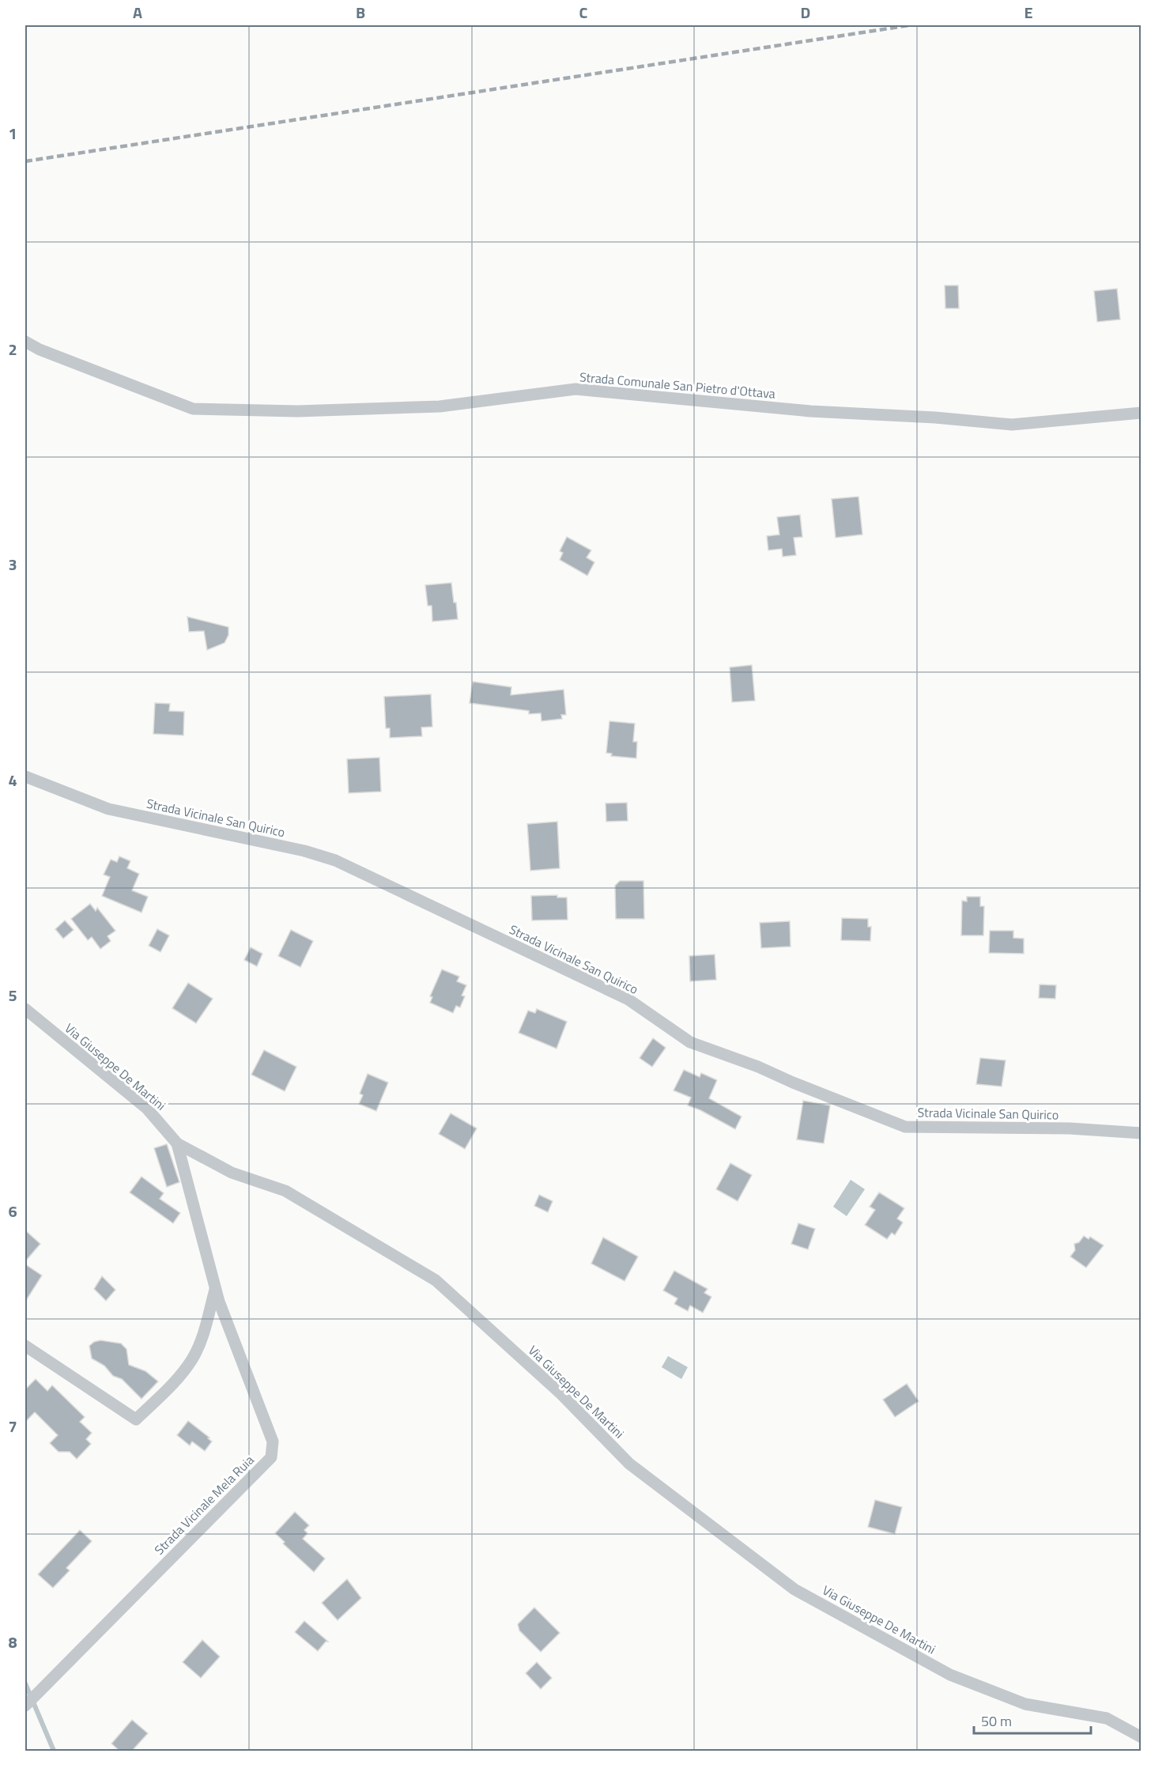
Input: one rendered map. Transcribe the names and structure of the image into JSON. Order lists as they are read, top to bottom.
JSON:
{
  "streets": {
    "street": [
      "Strada Comunale San Pietro d'Ottava",
      "Strada Vicinale San Quirico",
      "Via Giuseppe De Martini",
      "Strada Vicinale Mela Ruia"
    ]
  },
  "crossings": [
    ["Via Giuseppe De Martini", "Strada Vicinale Mela Ruia"]
  ],
  "scale_bar": "50 m",
  "grid": {
    "columns": [
      "A",
      "B",
      "C",
      "D",
      "E"
    ],
    "rows": [
      "1",
      "2",
      "3",
      "4",
      "5",
      "6",
      "7",
      "8"
    ]
  }
}
